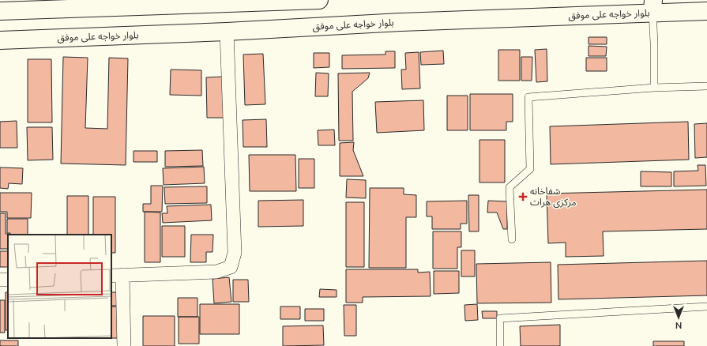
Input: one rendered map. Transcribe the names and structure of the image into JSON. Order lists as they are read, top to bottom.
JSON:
{
  "streets": {
    "main road": ["بلوار خواجه علی موفق"]
  },
  "places": {
    "health": ["شفاخانه مرکزی هرات"]
  },
  "north": "bottom"
}
